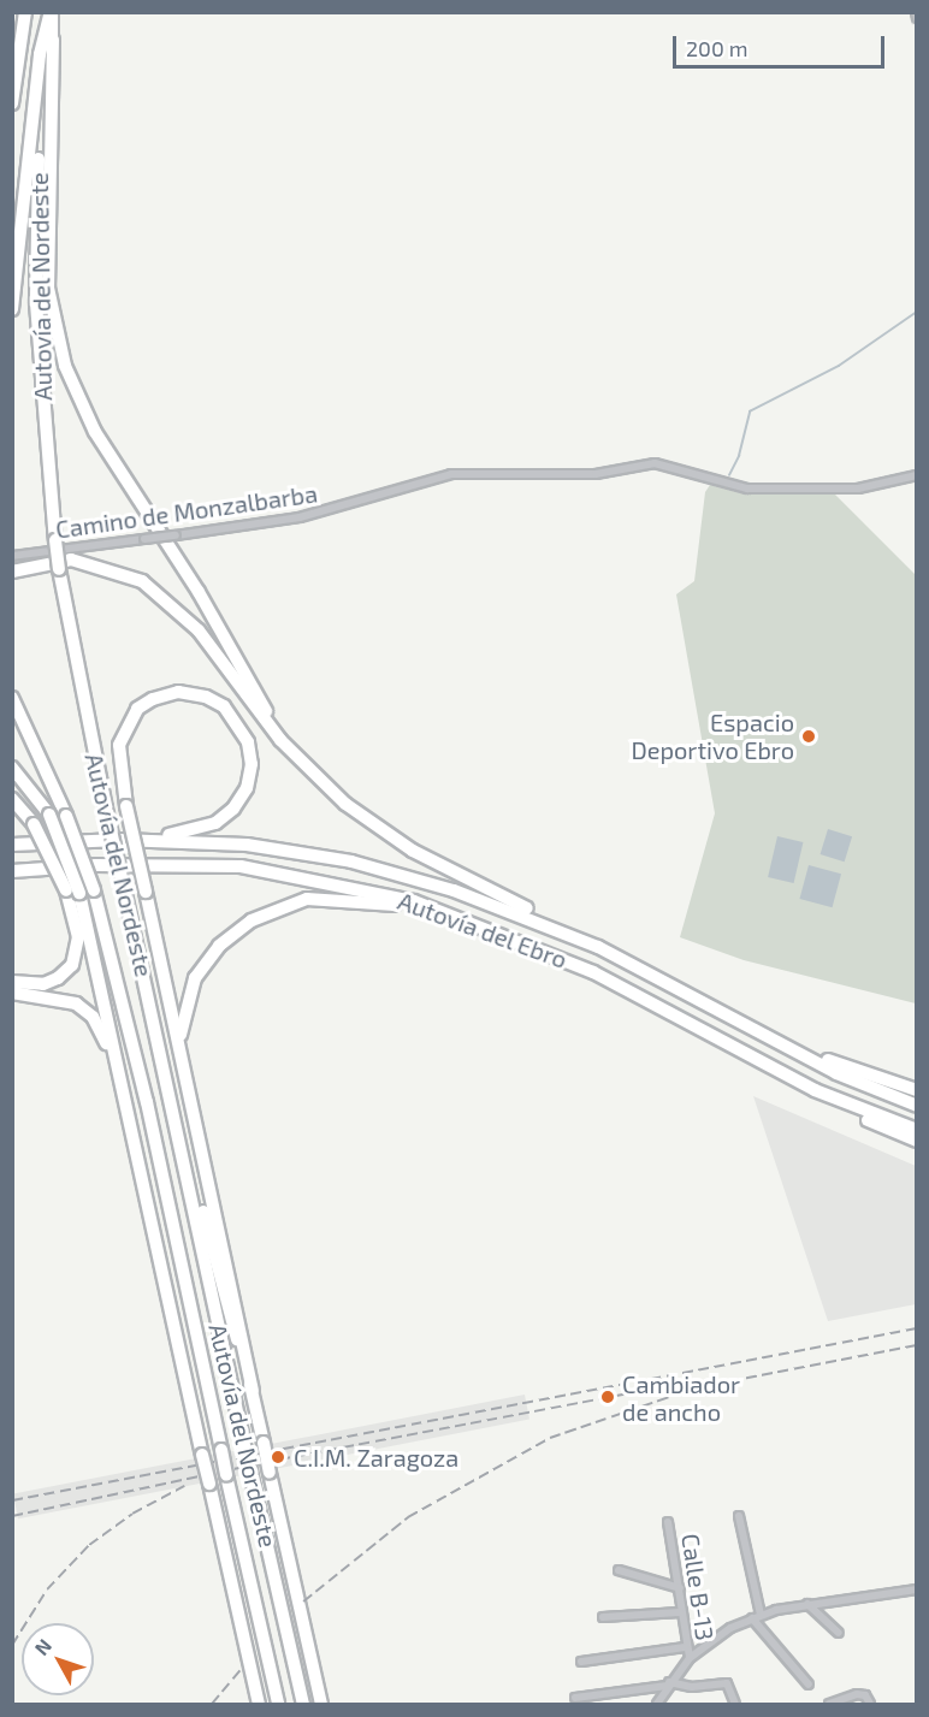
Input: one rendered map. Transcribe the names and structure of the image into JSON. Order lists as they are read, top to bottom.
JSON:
{
  "streets": {
    "highway": ["Autovía del Nordeste", "Autovía del Ebro"],
    "street": ["Camino de Monzalbarba", "Calle B-13"]
  },
  "places": ["Espacio Deportivo Ebro", "Cambiador de ancho", "C.I.M. Zaragoza"],
  "scale_bar": "200 m",
  "north": "top left"
}
